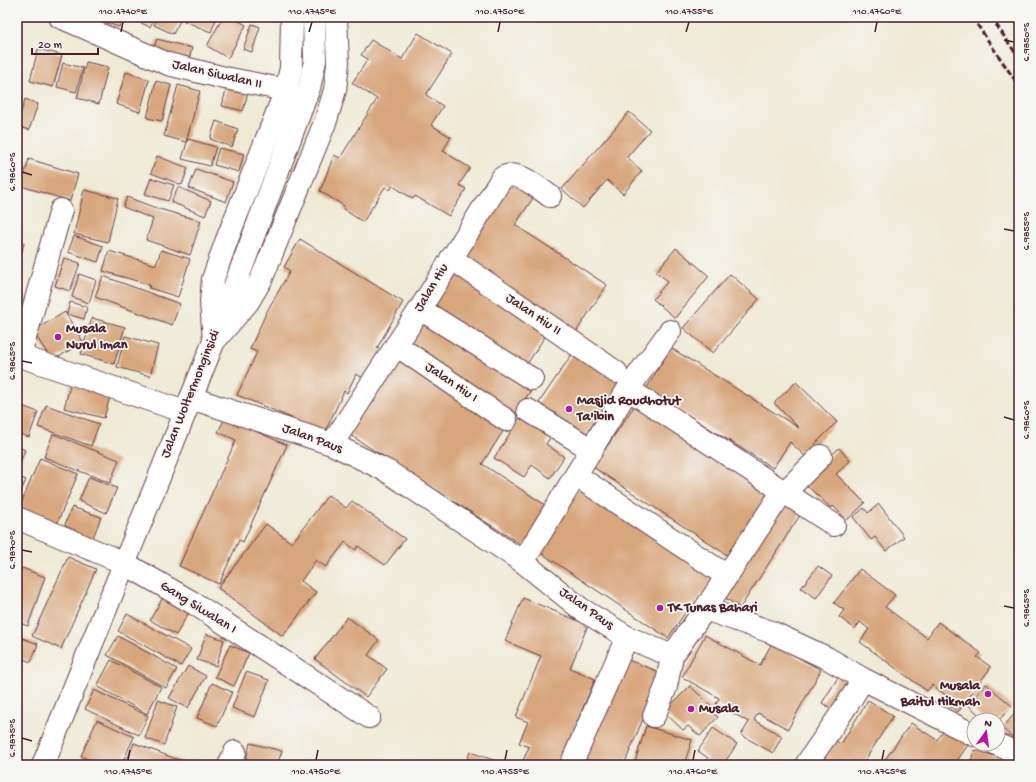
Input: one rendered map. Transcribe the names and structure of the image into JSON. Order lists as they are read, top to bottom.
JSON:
{
  "streets": {
    "street": [
      "Jalan Siwalan II",
      "Jalan Hiu",
      "Jalan Hiu II",
      "Jalan Hiu I",
      "Jalan Woltermonginsidi",
      "Jalan Paus",
      "Gang Siwalan I"
    ]
  },
  "crossings": [
    ["Jalan Hiu", "Jalan Hiu II"],
    ["Jalan Hiu", "Jalan Hiu I"],
    ["Jalan Hiu", "Jalan Paus"],
    ["Jalan Woltermonginsidi", "Jalan Paus"],
    ["Jalan Woltermonginsidi", "Gang Siwalan I"]
  ],
  "places": [
    "Musala Nurul Iman",
    "Masjid Roudhotut Ta'ibin",
    "TK Tunas Bahari",
    "Musala Baitul Hikmah",
    "Musala"
  ],
  "scale_bar": "20 m",
  "north": "top",
  "coordinates": [
    "110.4740°E",
    "110.4745°E",
    "110.4750°E",
    "110.4755°E",
    "110.4760°E",
    "6.9850°S",
    "6.9860°S",
    "6.9855°S",
    "6.9865°S",
    "6.9870°S",
    "6.9875°S",
    "110.4765°E"
  ]
}
